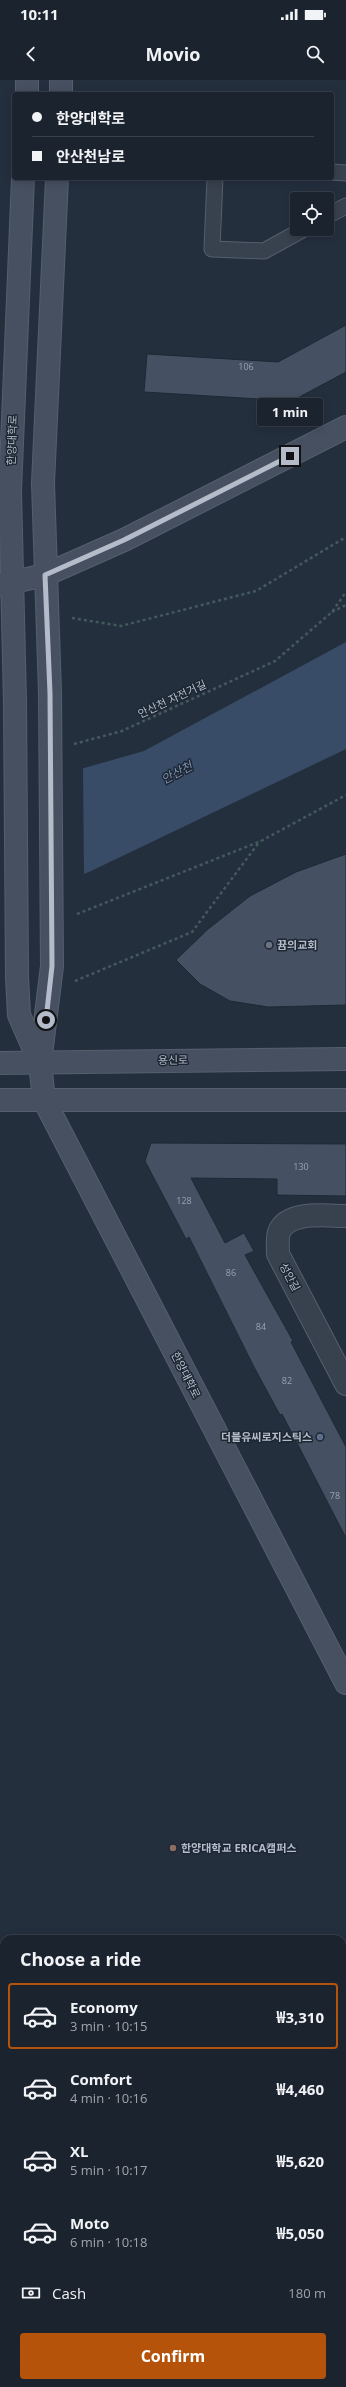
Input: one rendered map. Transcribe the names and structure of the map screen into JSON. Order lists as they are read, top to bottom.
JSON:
{
  "streets": {
    "street": ["한양대학로", "용신로", "성안길"],
    "path": ["안산천 자전거길"]
  },
  "crossings": [
    ["한양대학로", "용신로"]
  ],
  "water": ["안산천"],
  "places": ["뀸의교회", "더블유씨로지스틱스", "한양대학교 ERICA캠퍼스"],
  "house_numbers": [
    "106",
    "130",
    "128",
    "86",
    "84",
    "82",
    "78"
  ],
  "page": {
    "status": "10:11",
    "header": "Movio",
    "banner": ["한양대학로", "안산천남로"],
    "bubble": "1 min",
    "heading": "Choose a ride",
    "list": [
      {
        "name": "Economy",
        "note": "3 min · 10:15",
        "value": "₩3,310"
      },
      {
        "name": "Comfort",
        "note": "4 min · 10:16",
        "value": "₩4,460"
      },
      {
        "name": "XL",
        "note": "5 min · 10:17",
        "value": "₩5,620"
      },
      {
        "name": "Moto",
        "note": "6 min · 10:18",
        "value": "₩5,050"
      }
    ],
    "pay": ["Cash", "180 m"],
    "buttons": "Confirm"
  }
}
